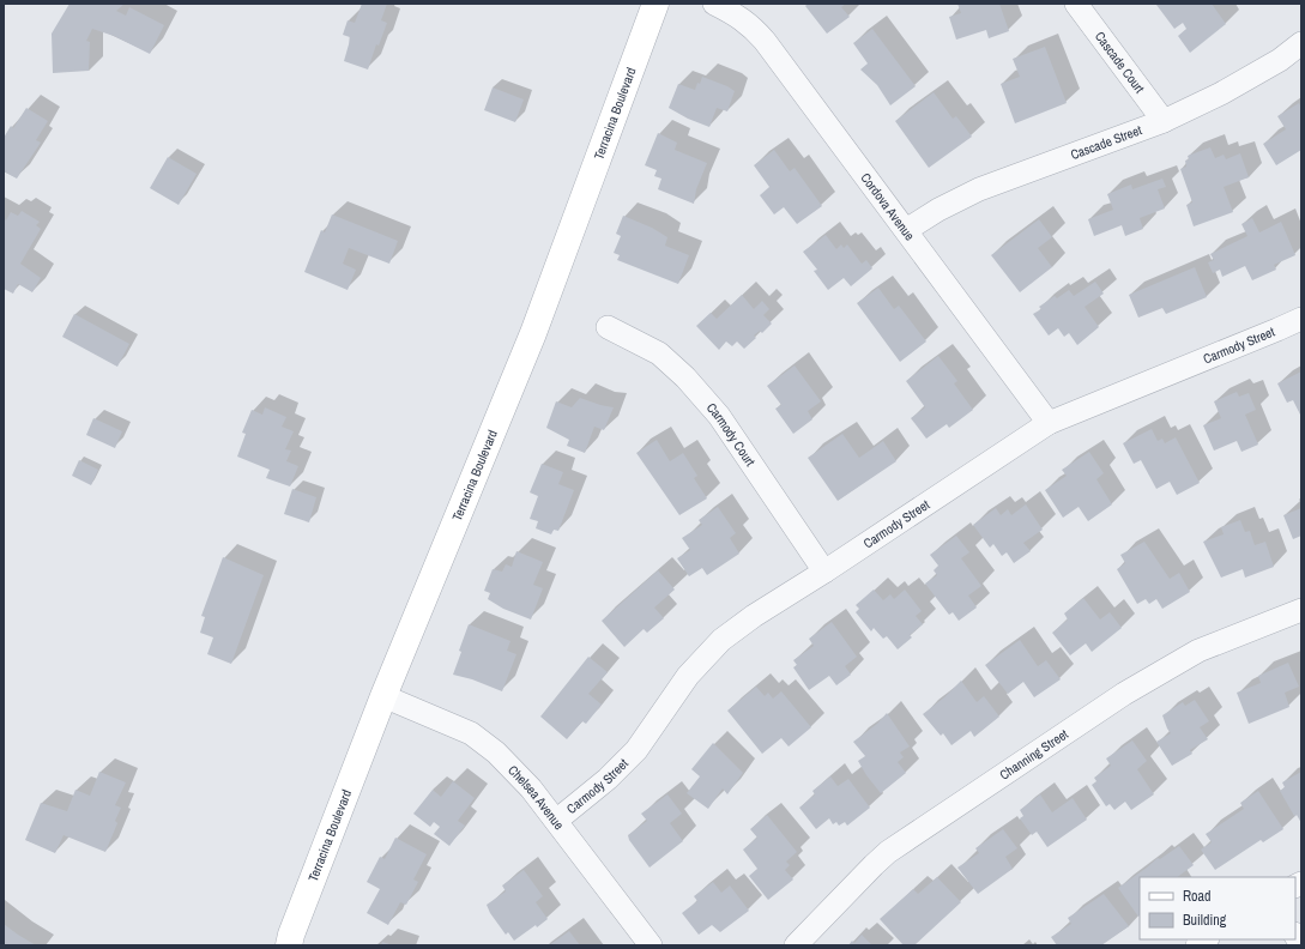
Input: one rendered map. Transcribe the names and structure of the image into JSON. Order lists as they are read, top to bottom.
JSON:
{
  "streets": {
    "main road": ["Terracina Boulevard"],
    "street": [
      "Cascade Court",
      "Cascade Street",
      "Cordova Avenue",
      "Carmody Street",
      "Carmody Court",
      "Channing Street",
      "Chelsea Avenue"
    ]
  },
  "crossings": [
    ["Cascade Court", "Cascade Street"],
    ["Terracina Boulevard", "Chelsea Avenue"],
    ["Cascade Street", "Cordova Avenue"],
    ["Cordova Avenue", "Carmody Street"],
    ["Carmody Street", "Carmody Court"],
    ["Carmody Street", "Chelsea Avenue"]
  ],
  "legend": ["Road", "Building"]
}
